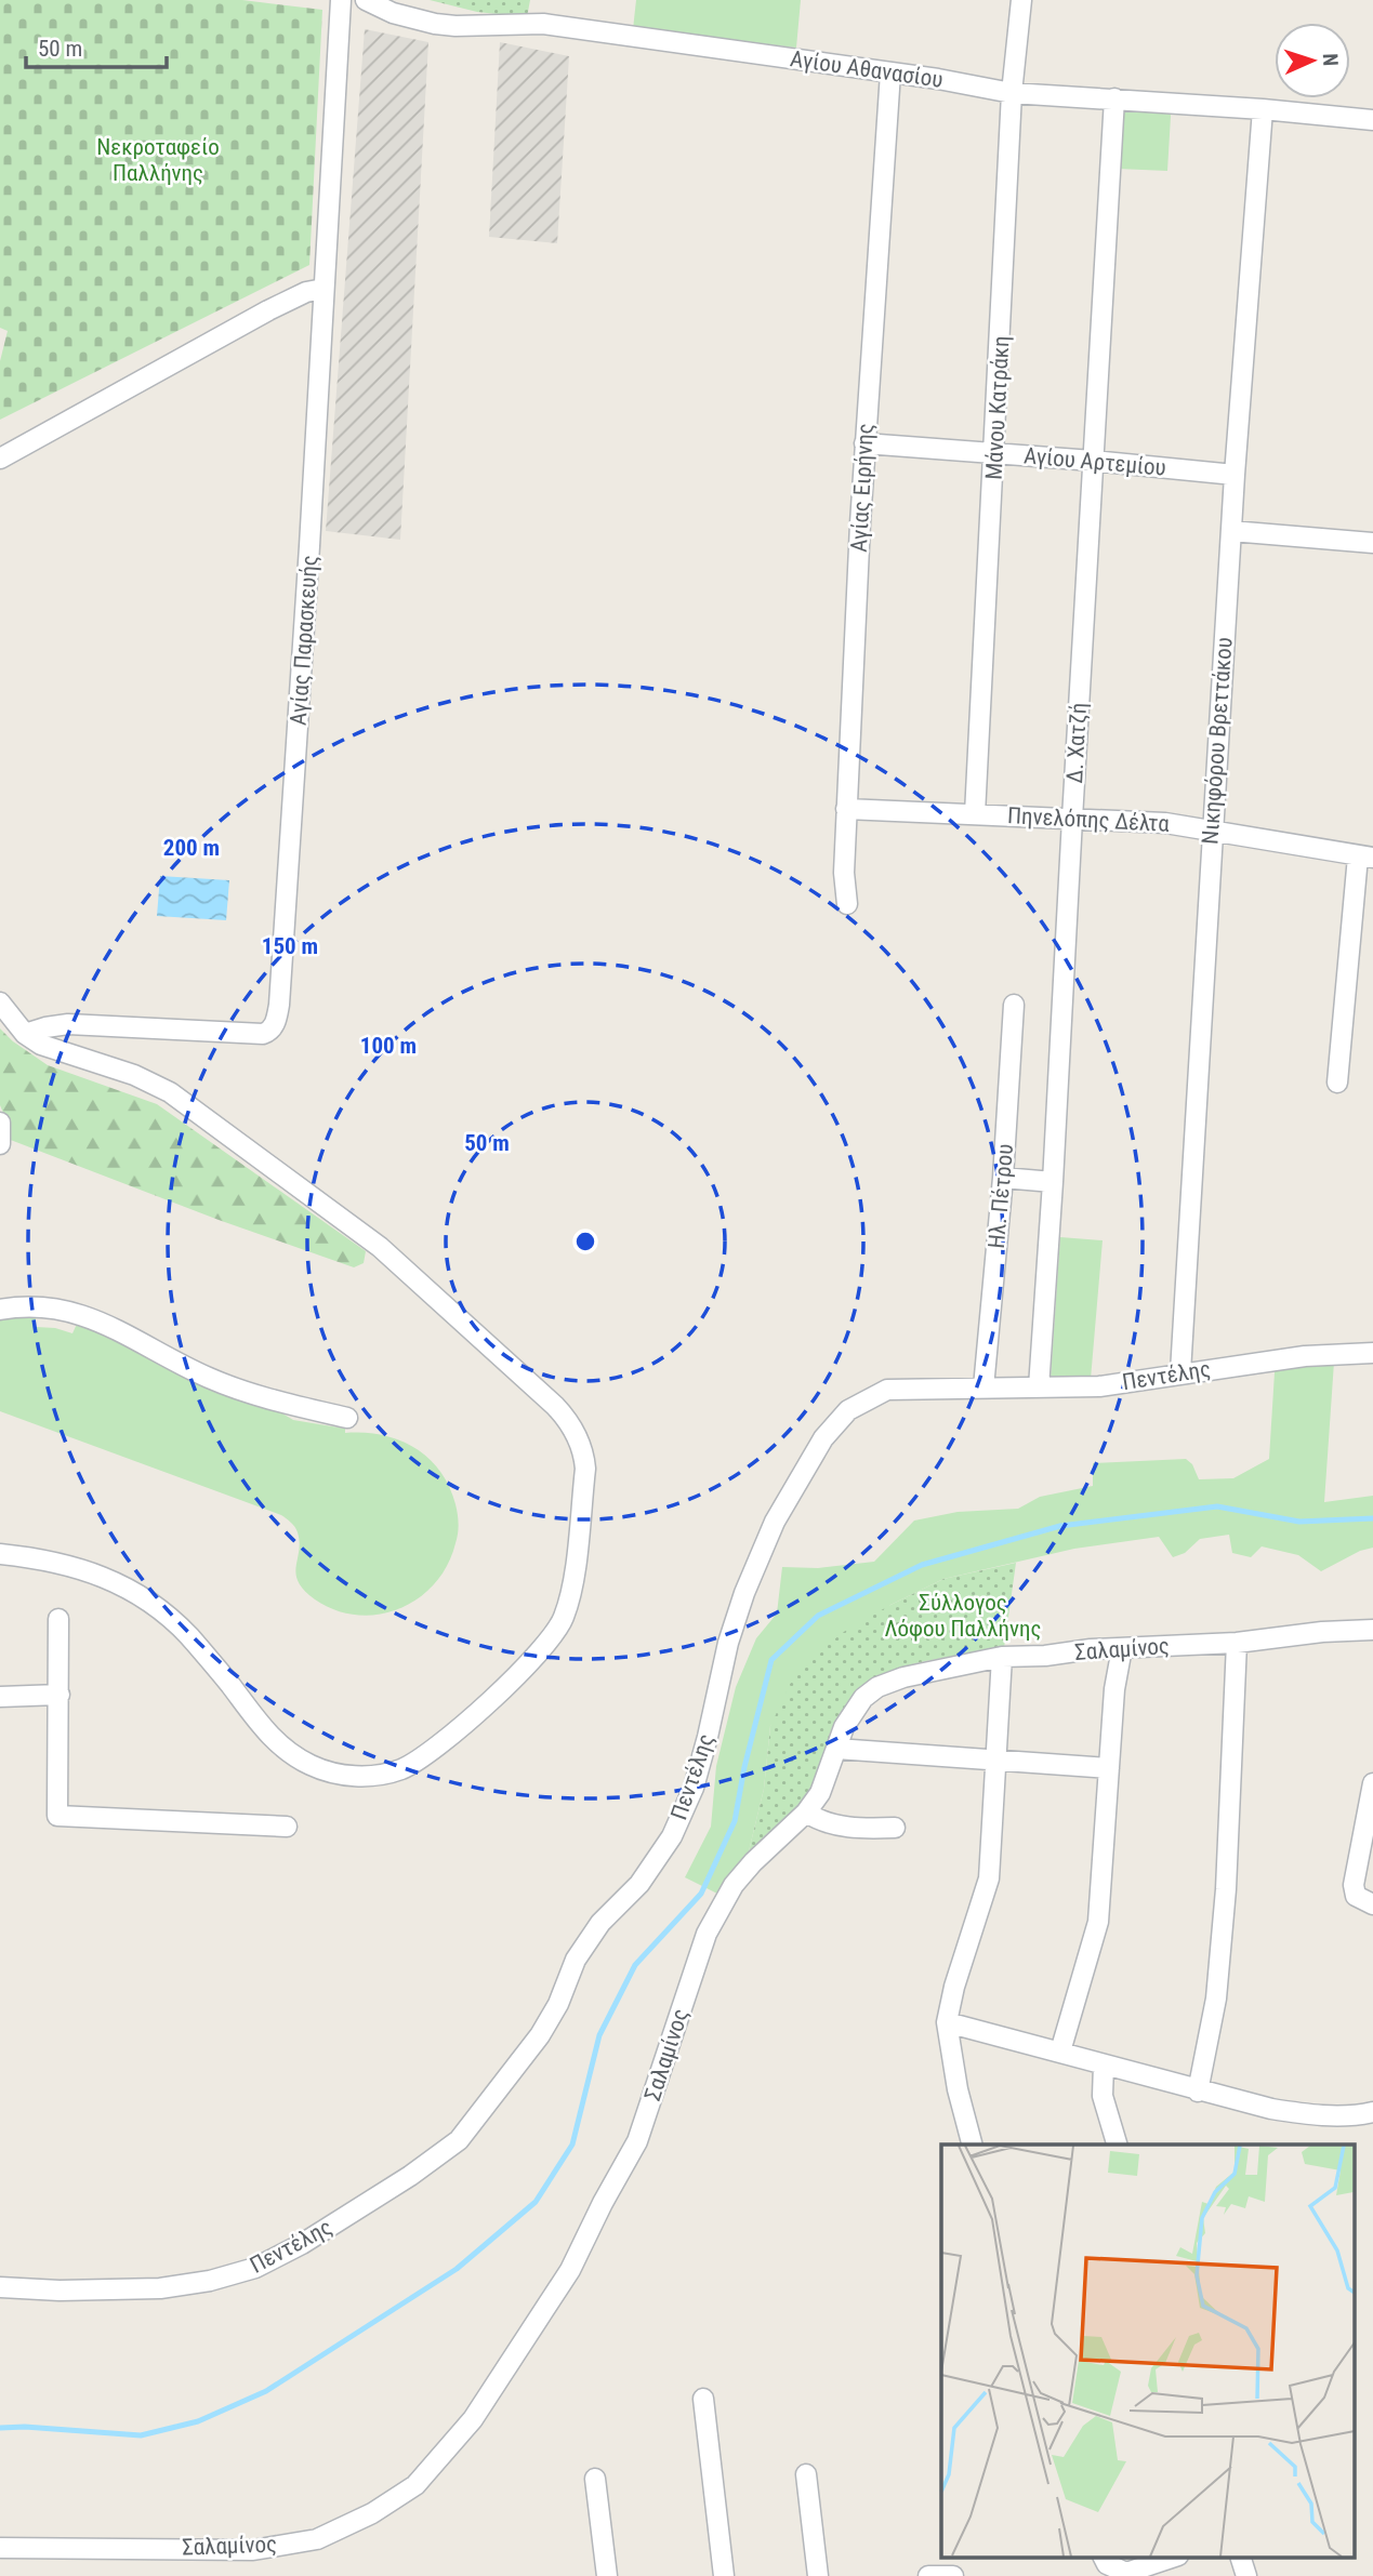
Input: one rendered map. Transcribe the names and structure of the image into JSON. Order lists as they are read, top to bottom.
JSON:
{
  "streets": {
    "street": [
      "Αγίου Αθανασίου",
      "Μάνου Κατράκη",
      "Αγίου Αρτεμίου",
      "Αγίας Ειρήνης",
      "Αγίας Παρασκευής",
      "Νικηφόρου Βρεττάκου",
      "Δ. Χατζή",
      "Πηνελόπης Δέλτα",
      "Ηλ. Πέτρου",
      "Πεντέλης",
      "Σαλαμίνος"
    ]
  },
  "crossings": [
    ["Αγίου Αθανασίου", "Μάνου Κατράκη"],
    ["Αγίου Αθανασίου", "Αγίας Ειρήνης"],
    ["Αγίου Αθανασίου", "Νικηφόρου Βρεττάκου"],
    ["Αγίου Αθανασίου", "Δ. Χατζή"],
    ["Μάνου Κατράκη", "Αγίου Αρτεμίου"],
    ["Μάνου Κατράκη", "Πηνελόπης Δέλτα"],
    ["Αγίου Αρτεμίου", "Αγίας Ειρήνης"],
    ["Αγίου Αρτεμίου", "Νικηφόρου Βρεττάκου"],
    ["Αγίου Αρτεμίου", "Δ. Χατζή"],
    ["Αγίας Ειρήνης", "Πηνελόπης Δέλτα"],
    ["Νικηφόρου Βρεττάκου", "Πηνελόπης Δέλτα"],
    ["Νικηφόρου Βρεττάκου", "Πεντέλης"],
    ["Δ. Χατζή", "Πηνελόπης Δέλτα"],
    ["Δ. Χατζή", "Πεντέλης"],
    ["Ηλ. Πέτρου", "Πεντέλης"]
  ],
  "parks": ["Νεκροταφείο Παλλήνης", "Σύλλογος Λόφου Παλλήνης"],
  "scale_bar": "50 m",
  "north": "right",
  "rings": [
    "200 m",
    "150 m",
    "100 m",
    "50 m"
  ]
}
